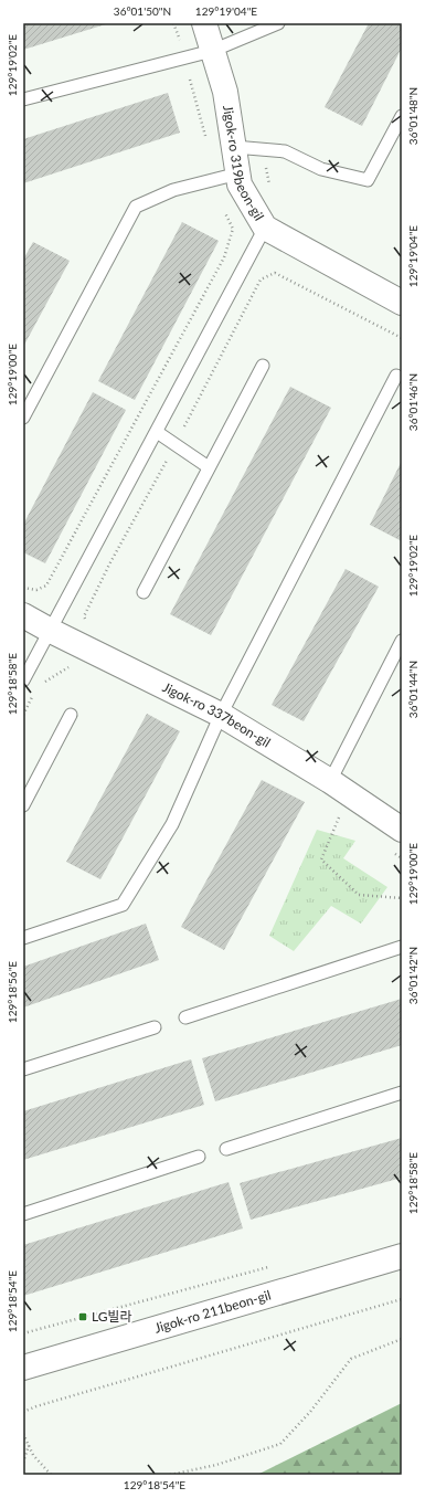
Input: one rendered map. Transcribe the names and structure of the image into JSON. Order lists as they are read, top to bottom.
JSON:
{
  "streets": {
    "street": ["Jigok-ro 319beon-gil", "Jigok-ro 337beon-gil", "Jigok-ro 211beon-gil"]
  },
  "places": {
    "transit": ["LG빌라"]
  },
  "coordinates": [
    "36°01'50\"N",
    "129°19'04\"E",
    "129°19'02\"E",
    "36°01'48\"N",
    "129°19'00\"E",
    "36°01'46\"N",
    "129°18'58\"E",
    "36°01'44\"N",
    "36°01'42\"N",
    "129°18'56\"E",
    "129°18'54\"E"
  ]
}
